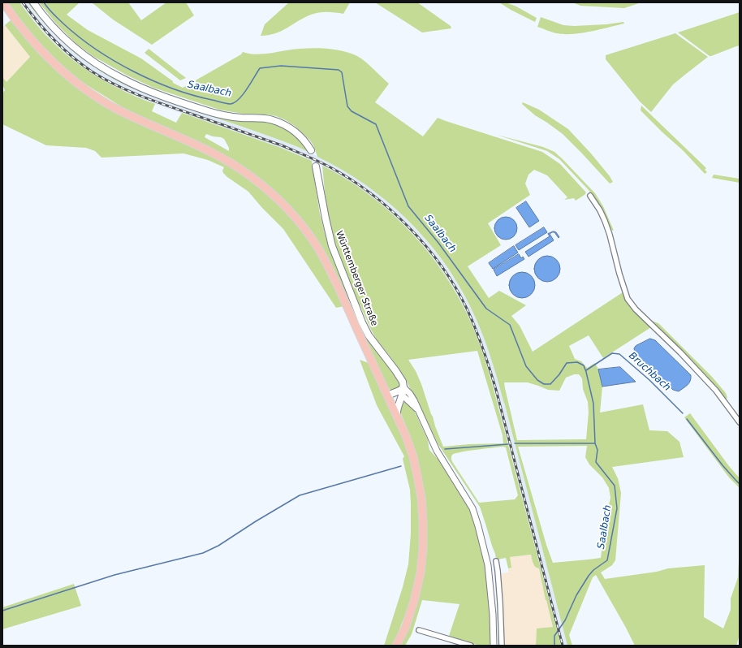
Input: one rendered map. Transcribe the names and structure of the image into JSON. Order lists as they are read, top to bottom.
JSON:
{
  "streets": {
    "main road": ["Württemberger Straße"]
  },
  "water": ["Saalbach", "Bruchbach"]
}
